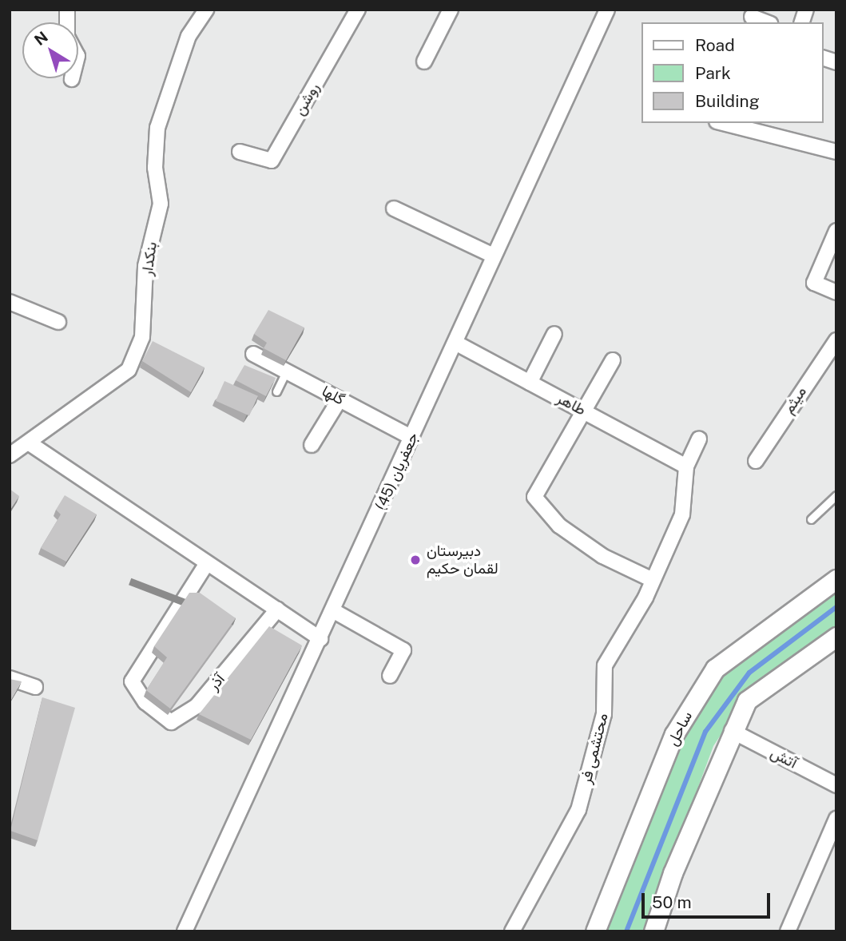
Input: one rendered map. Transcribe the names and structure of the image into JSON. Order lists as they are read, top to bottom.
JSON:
{
  "streets": {
    "street": [
      "روشن",
      "بنکدار",
      "گلها",
      "میثم",
      "طاهر",
      "جعفریان (45)",
      "آذر",
      "ساحل",
      "محتشمی فر",
      "آتش"
    ]
  },
  "crossings": [
    ["گلها", "جعفریان (45)"],
    ["طاهر", "جعفریان (45)"],
    ["طاهر", "محتشمی فر"]
  ],
  "places": ["دبیرستان لقمان حکیم"],
  "legend": ["Road", "Park", "Building"],
  "scale_bar": "50 m",
  "north": "top left"
}
